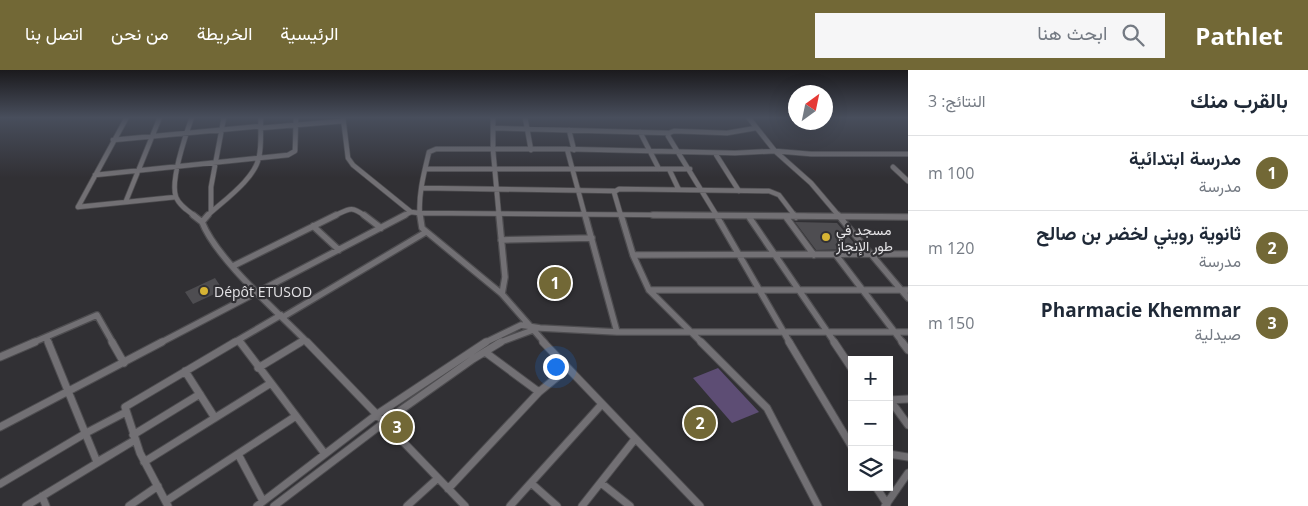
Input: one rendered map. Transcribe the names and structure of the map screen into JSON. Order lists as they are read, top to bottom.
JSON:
{
  "places": ["مسجد في طور الإنجاز", "Dépôt ETUSOD"],
  "north": "top right",
  "page": {
    "header": "Pathlet",
    "search": "ابحث هنا",
    "nav": [
      "الرئيسية",
      "الخريطة",
      "من نحن",
      "اتصل بنا"
    ],
    "heading": ["بالقرب منك", "النتائج: 3"],
    "list": [
      {
        "mark": "1",
        "name": "مدرسة ابتدائية",
        "note": "مدرسة",
        "value": "100 m"
      },
      {
        "mark": "2",
        "name": "ثانوية رويني لخضر بن صالح",
        "note": "مدرسة",
        "value": "120 m"
      },
      {
        "mark": "3",
        "name": "Pharmacie Khemmar",
        "note": "صيدلية",
        "value": "150 m"
      }
    ],
    "pins": ["1", "2", "3"],
    "map_buttons": ["+", "−"]
  }
}
